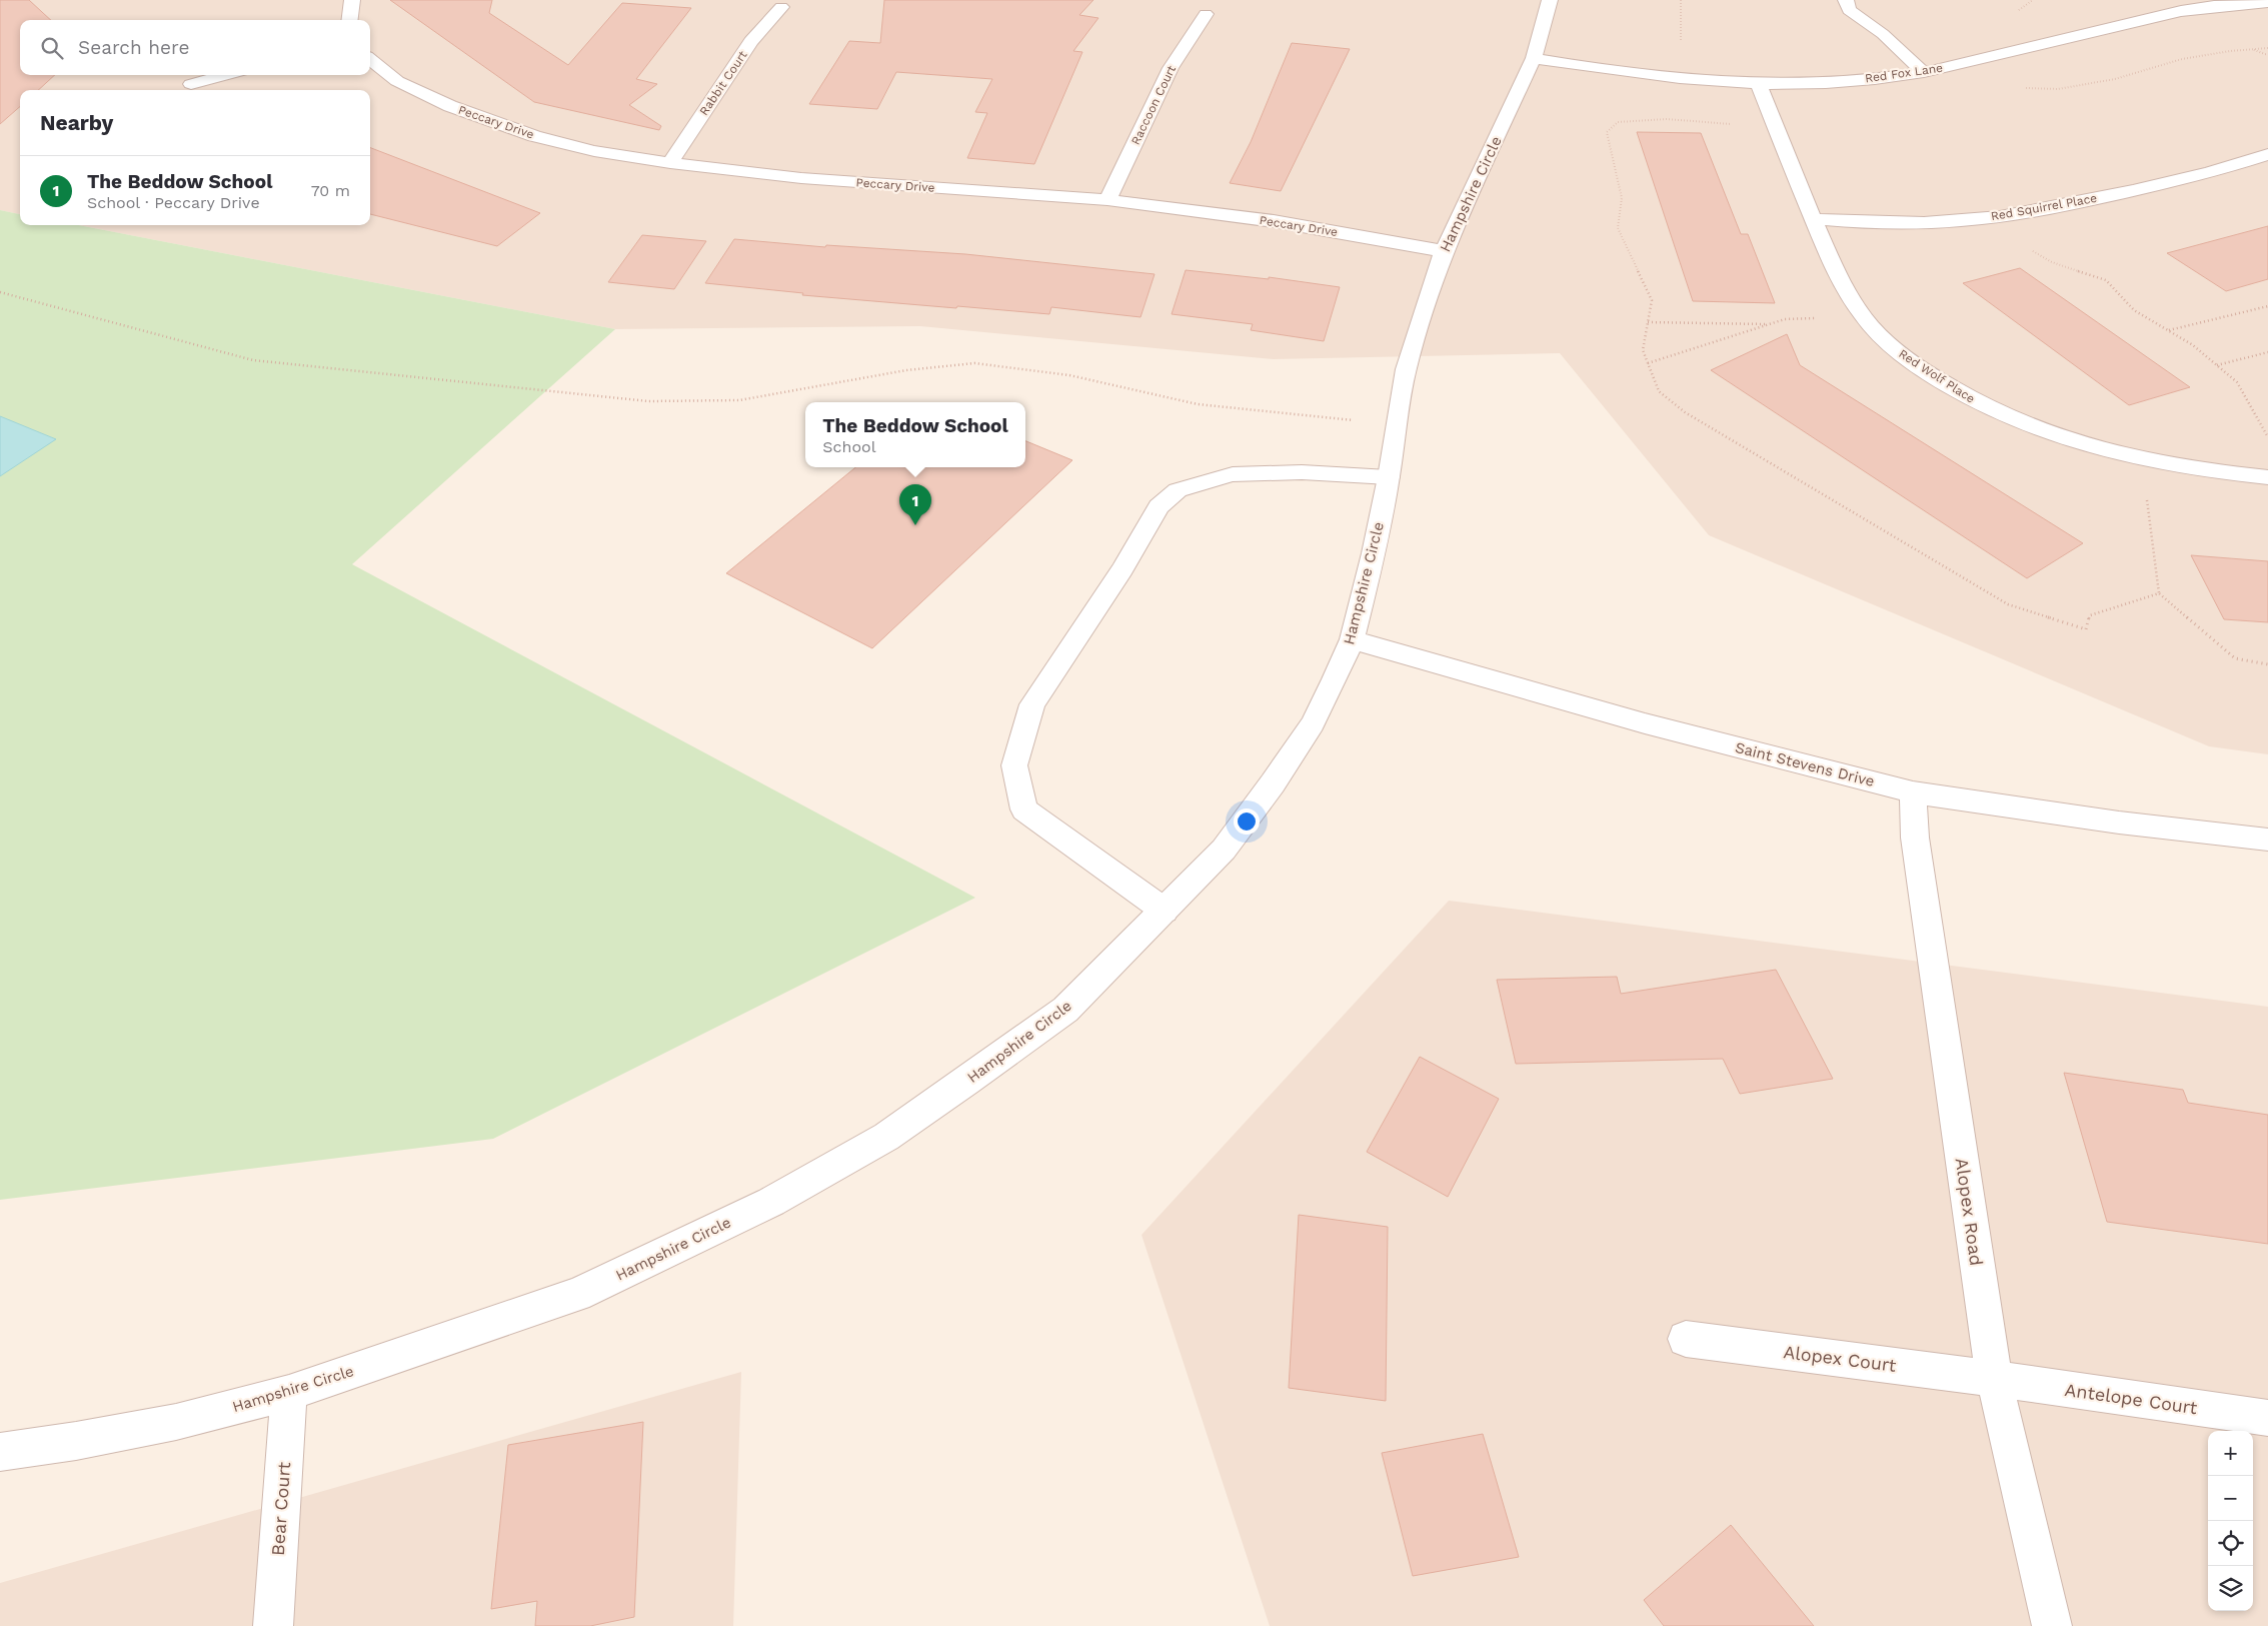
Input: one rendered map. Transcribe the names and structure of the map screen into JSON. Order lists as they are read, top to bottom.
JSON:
{
  "streets": {
    "street": [
      "Red Fox Lane",
      "Rabbit Court",
      "Raccoon Court",
      "Peccary Drive",
      "Hampshire Circle",
      "Red Squirrel Place",
      "Red Wolf Place",
      "Saint Stevens Drive",
      "Alopex Road",
      "Alopex Court",
      "Antelope Court",
      "Bear Court"
    ]
  },
  "crossings": [
    ["Red Fox Lane", "Hampshire Circle"],
    ["Red Fox Lane", "Red Wolf Place"],
    ["Rabbit Court", "Peccary Drive"],
    ["Raccoon Court", "Peccary Drive"],
    ["Peccary Drive", "Hampshire Circle"],
    ["Hampshire Circle", "Saint Stevens Drive"],
    ["Hampshire Circle", "Bear Court"],
    ["Red Squirrel Place", "Red Wolf Place"],
    ["Saint Stevens Drive", "Alopex Road"],
    ["Alopex Road", "Alopex Court"],
    ["Alopex Road", "Antelope Court"],
    ["Alopex Court", "Antelope Court"]
  ],
  "page": {
    "search": "Search here",
    "heading": "Nearby",
    "list": [
      {
        "mark": "1",
        "name": "The Beddow School",
        "note": "School · Peccary Drive",
        "value": "70 m"
      }
    ],
    "popup": ["The Beddow School", "School"],
    "pins": "1",
    "map_buttons": ["+", "−"]
  }
}
